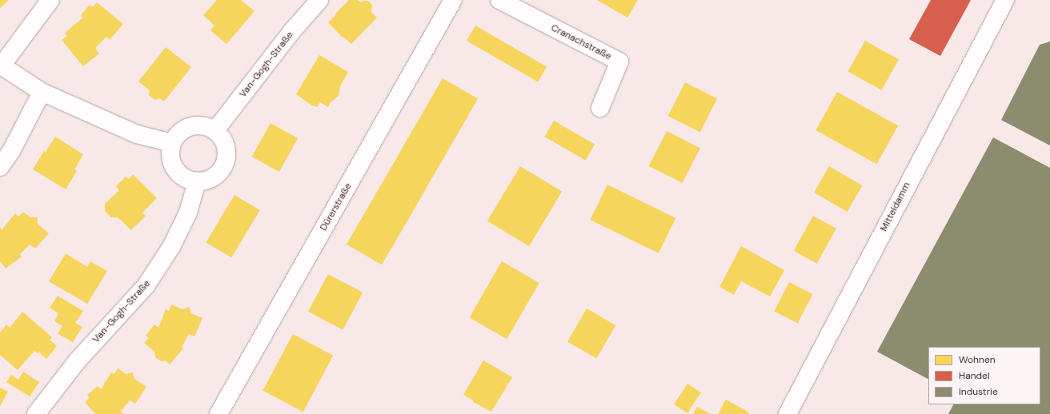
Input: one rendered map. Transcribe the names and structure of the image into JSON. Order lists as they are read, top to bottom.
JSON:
{
  "streets": {
    "street": [
      "Cranachstraße",
      "Van-Gogh-Straße",
      "Dürerstraße",
      "Mitteldamm"
    ]
  },
  "legend": ["Wohnen", "Handel", "Industrie"]
}
